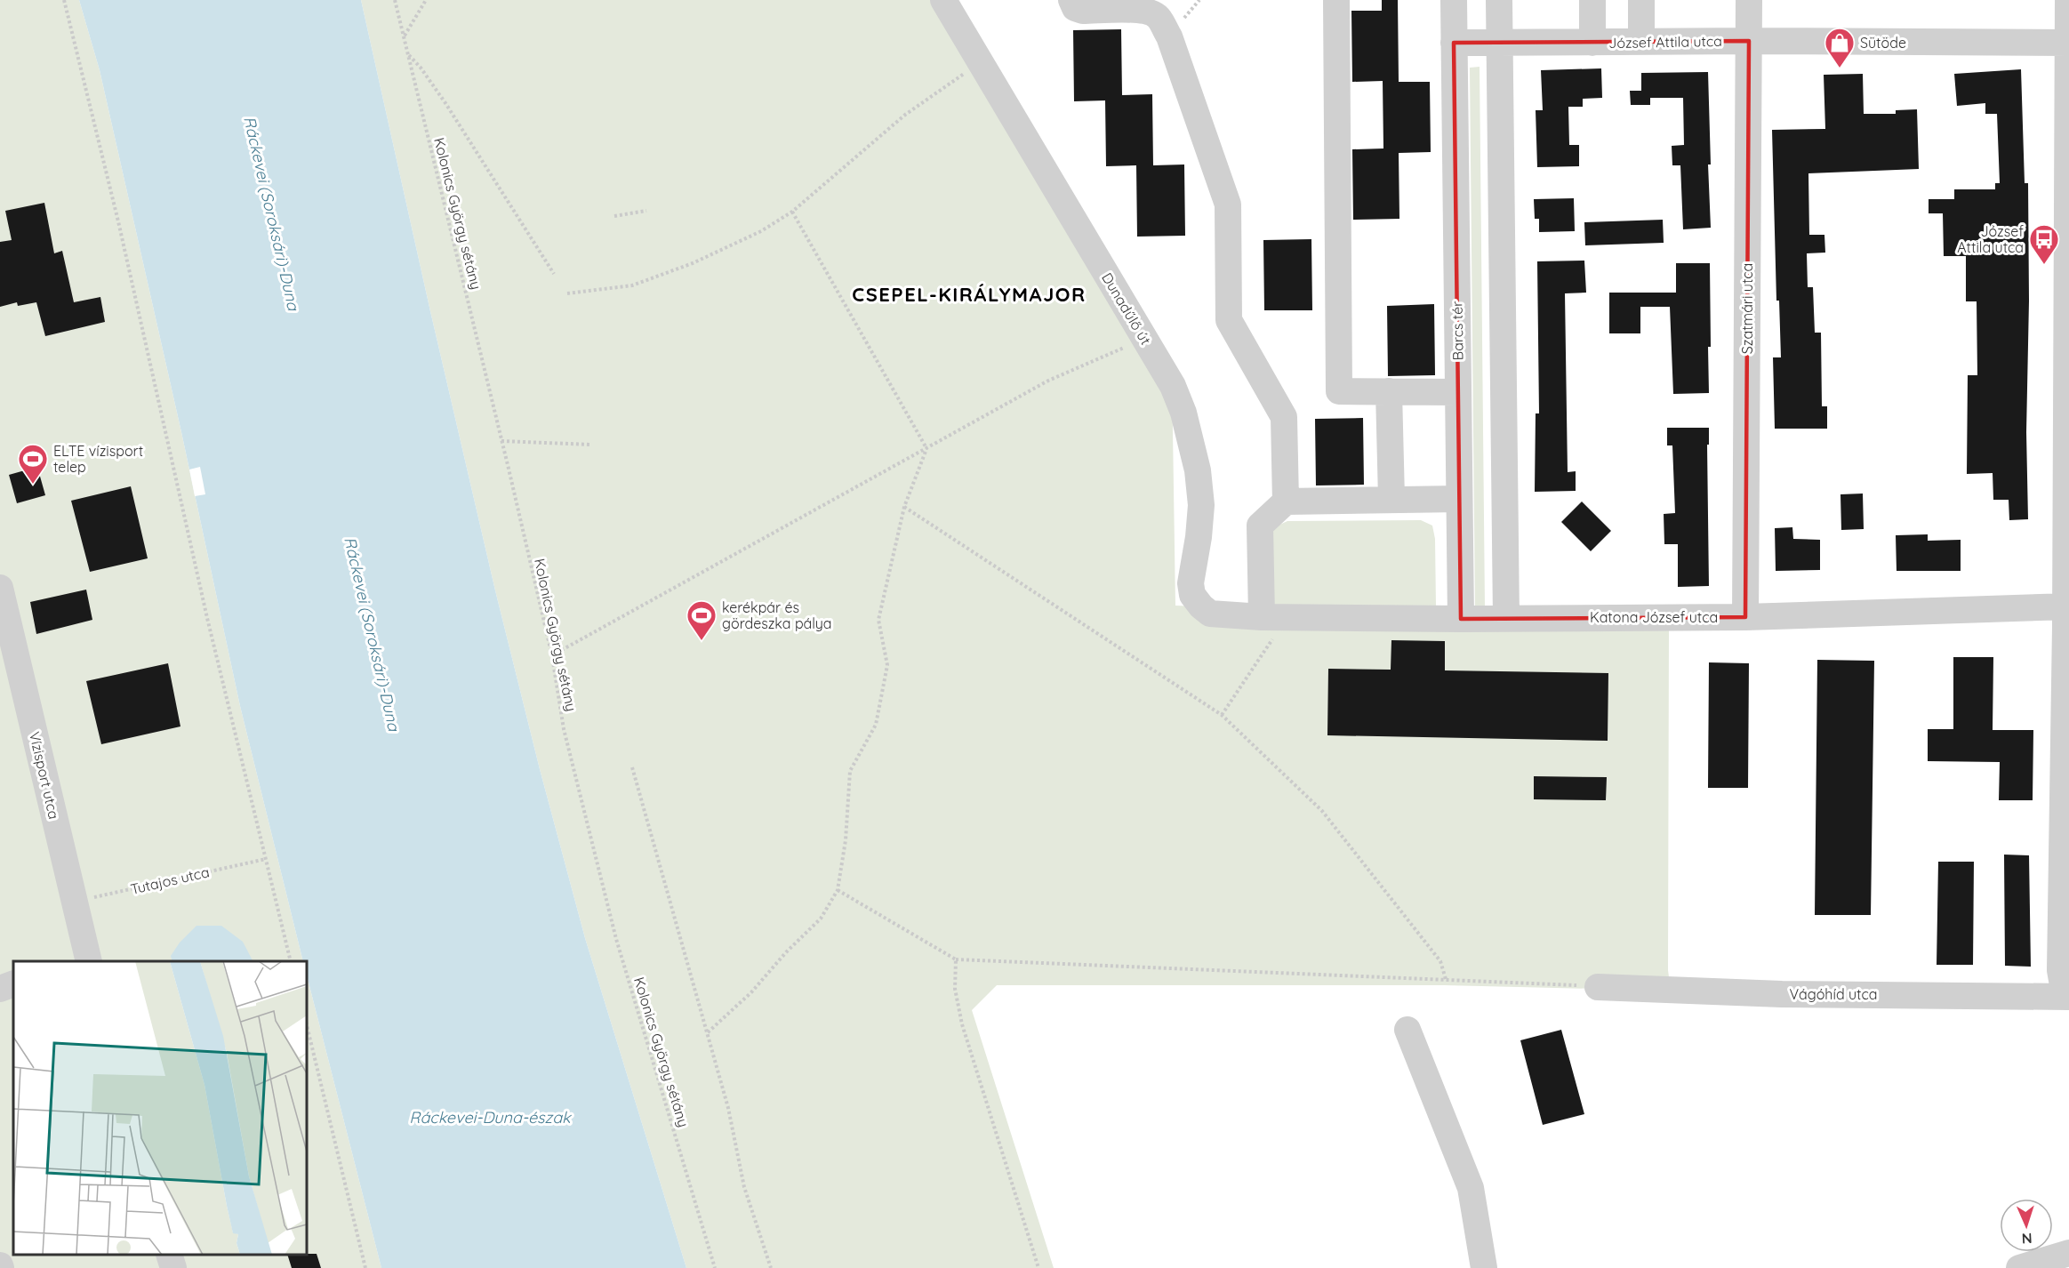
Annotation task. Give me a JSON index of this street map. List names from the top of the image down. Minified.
{"streets":{"street":["József Attila utca","Dunadűlő út","Szatmári utca","Barcs tér","Katona József utca","Vízisport utca","Vágóhíd utca"],"path":["Kolonics György sétány","Tutajos utca"]},"crossings":[["József Attila utca","Szatmári utca"],["József Attila utca","Barcs tér"],["Dunadűlő út","Katona József utca"],["Szatmári utca","Katona József utca"],["Barcs tér","Katona József utca"],["Vízisport utca","Tutajos utca"]],"districts":["CSEPEL-KIRÁLYMAJOR"],"water":["Ráckevei (Soroksári)-Duna","Ráckevei-Duna-észak"],"places":{"shop":["Sütöde"],"bus stop":["József Attila utca"],"sports":["ELTE vízisport telep","kerékpár és gördeszka pálya"]},"north":"bottom"}
